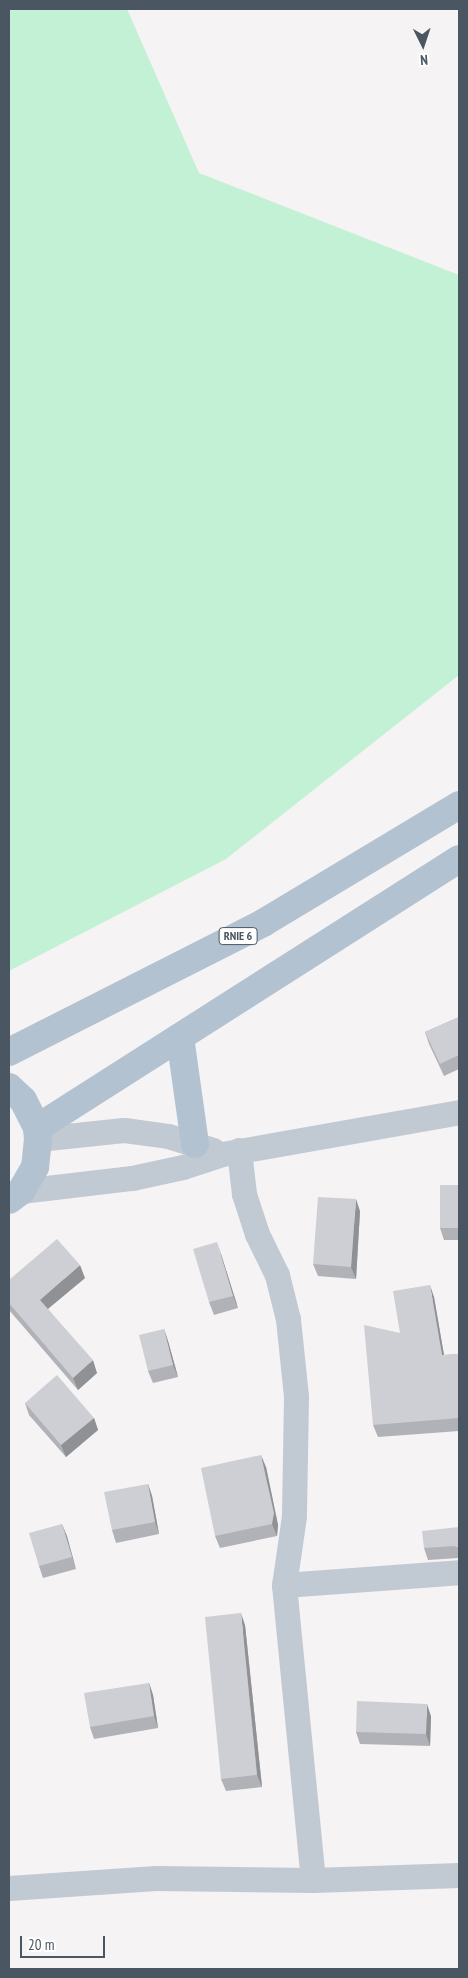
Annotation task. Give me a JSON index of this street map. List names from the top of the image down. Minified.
{"streets":{"main road":["RNIE 6"]},"scale_bar":"20 m","north":"bottom"}
